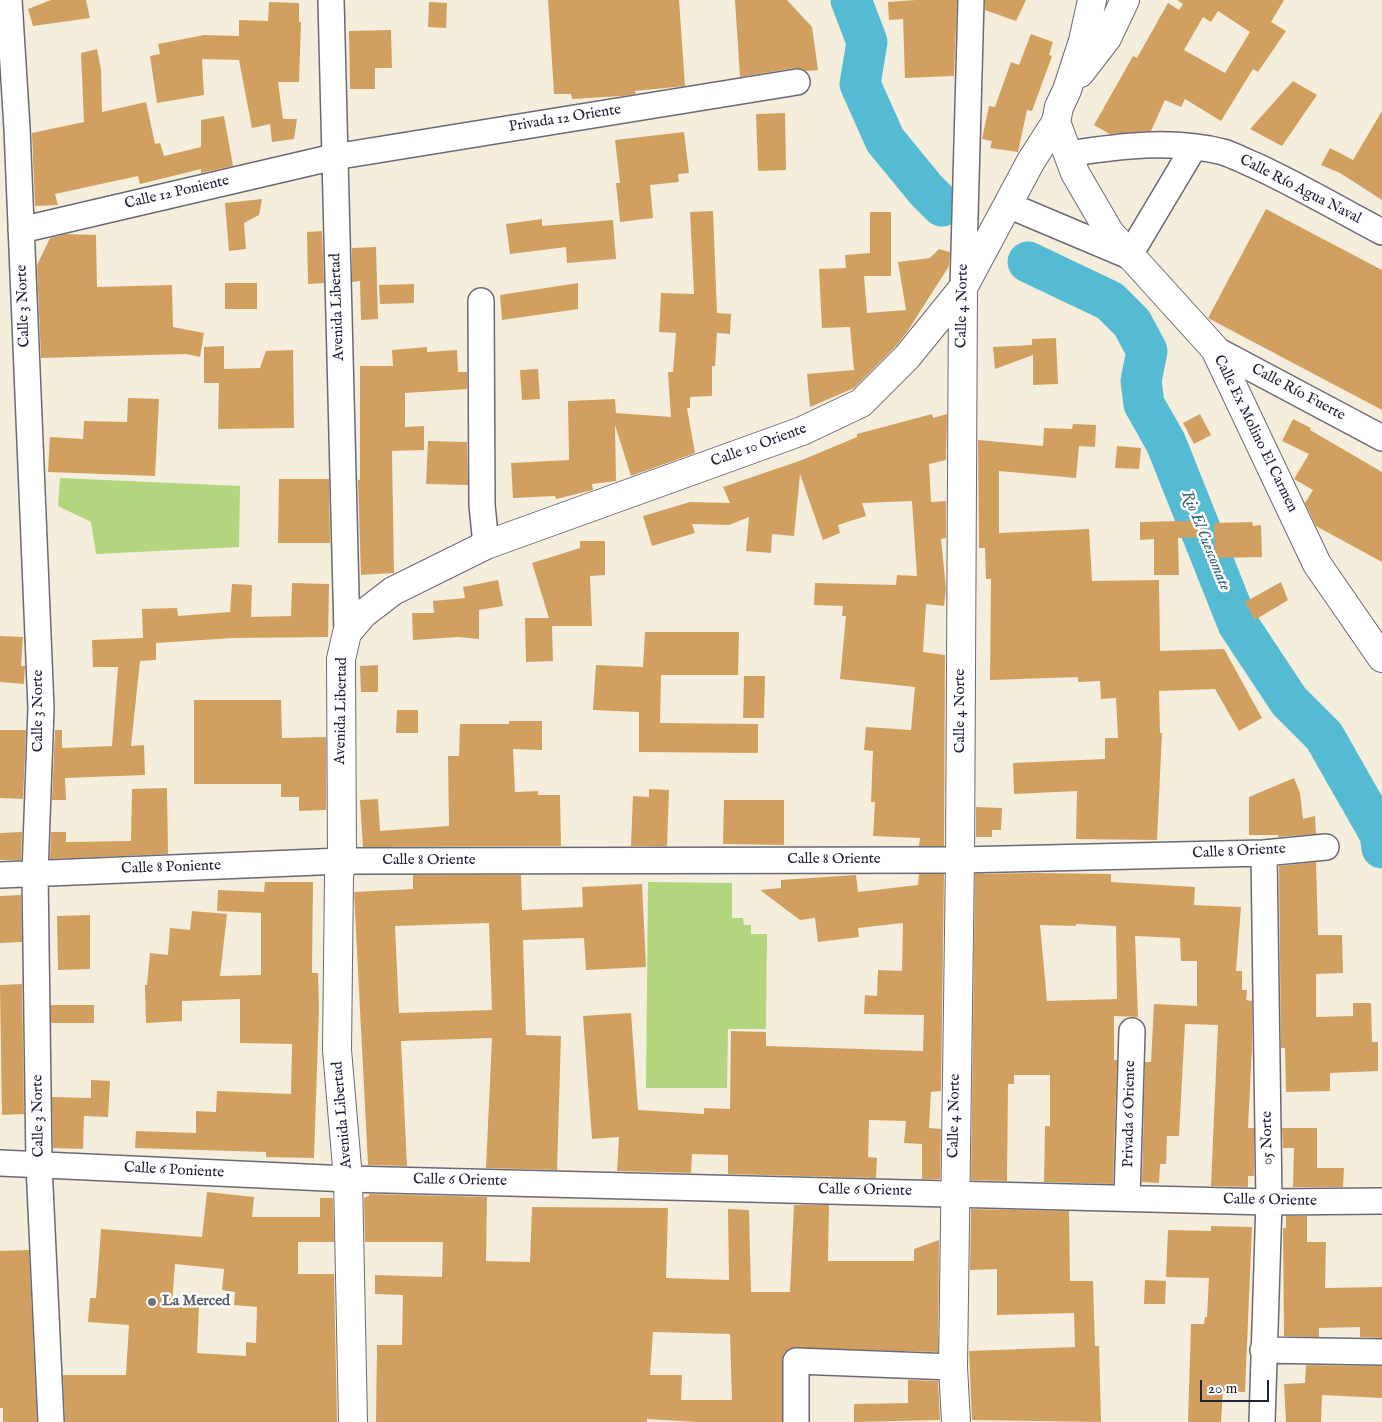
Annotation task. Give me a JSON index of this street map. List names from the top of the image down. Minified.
{"streets":{"main road":["Calle 4 Norte","Avenida Libertad","Calle Ex Molino El Carmen","Calle 10 Oriente"],"street":["Privada 12 Oriente","Calle Río Agua Naval","Calle 12 Poniente","Calle 3 Norte","Calle Río Fuerte","Calle 8 Oriente","Calle 8 Poniente","Privada 6 Oriente","05 Norte","Calle 6 Poniente","Calle 6 Oriente"]},"crossings":[["Privada 12 Oriente","Calle 12 Poniente"],["Privada 12 Oriente","Avenida Libertad"],["Calle Río Agua Naval","Calle Ex Molino El Carmen"],["Calle 12 Poniente","Calle 3 Norte"],["Calle 12 Poniente","Avenida Libertad"],["Calle 3 Norte","Calle 8 Poniente"],["Calle 3 Norte","Calle 6 Poniente"],["Calle 4 Norte","Calle 10 Oriente"],["Calle 4 Norte","Calle 8 Oriente"],["Calle 4 Norte","Calle 6 Oriente"],["Avenida Libertad","Calle 10 Oriente"],["Avenida Libertad","Calle 8 Oriente"],["Avenida Libertad","Calle 8 Poniente"],["Avenida Libertad","Calle 6 Poniente"],["Avenida Libertad","Calle 6 Oriente"],["Calle Río Fuerte","Calle Ex Molino El Carmen"],["Calle Ex Molino El Carmen","Calle 10 Oriente"],["Calle 8 Oriente","Calle 8 Poniente"],["Calle 8 Oriente","05 Norte"],["Privada 6 Oriente","Calle 6 Oriente"],["05 Norte","Calle 6 Oriente"],["Calle 6 Poniente","Calle 6 Oriente"]],"water":["Rio El Cuescomate"],"places":["La Merced"],"scale_bar":"20 m"}
